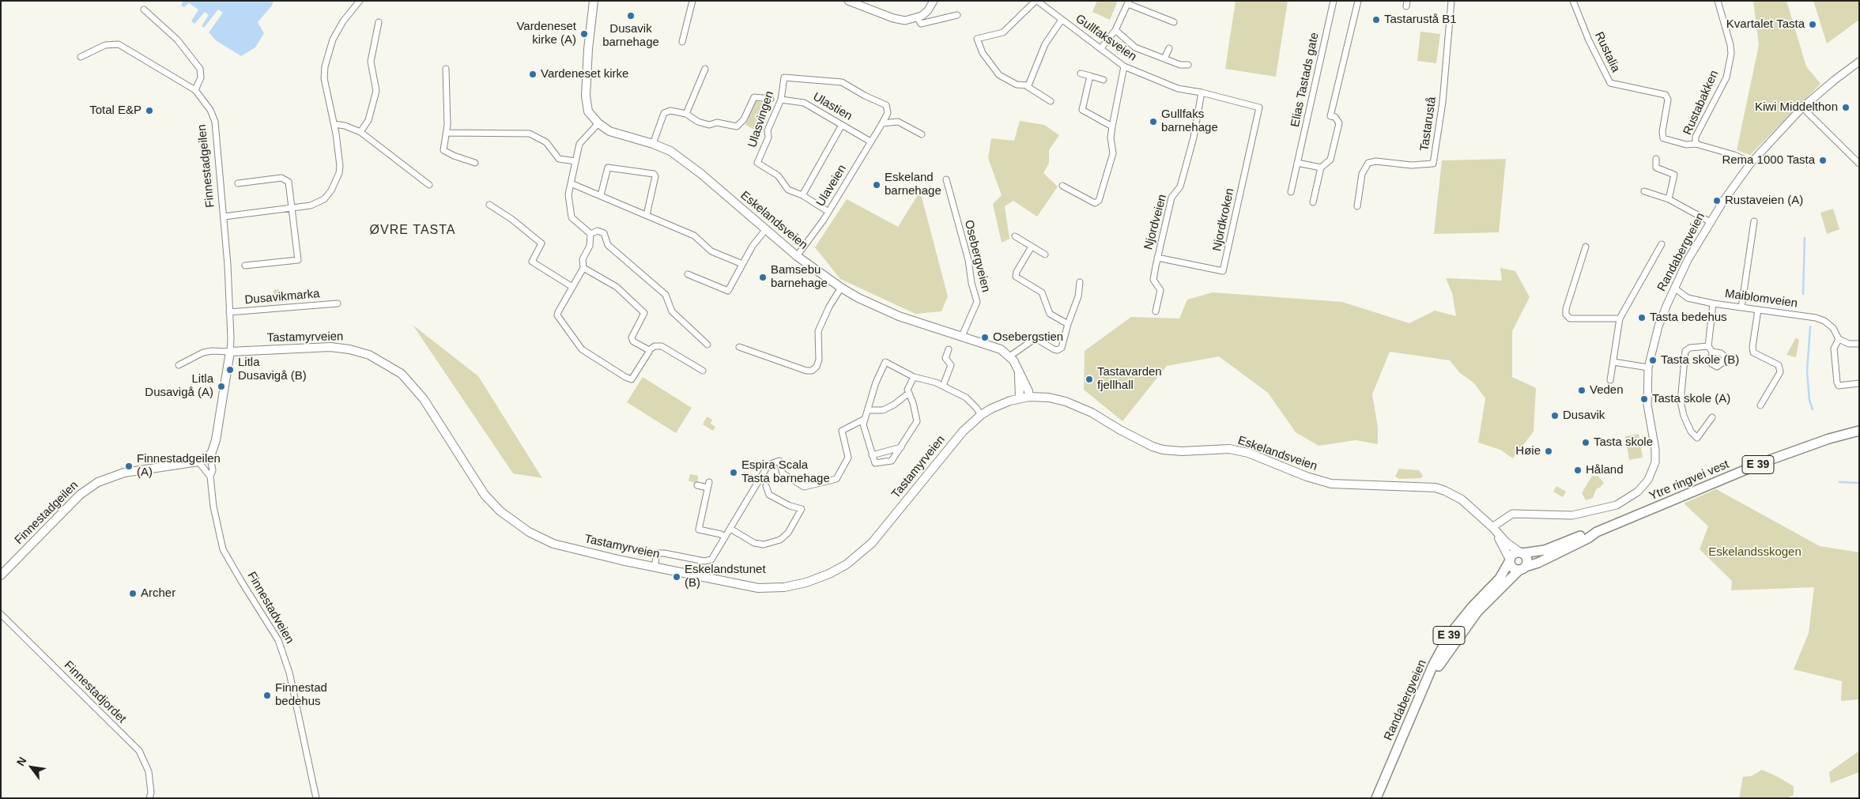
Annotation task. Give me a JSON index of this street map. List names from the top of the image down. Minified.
{"streets":{"highway":["Randabergveien","E 39","Ytre ringvei vest"],"main road":["Finnestadgeilen","Eskelandsveien","Tastamyrveien"],"street":["Gullfaksveien","Rustalia","Elias Tastads gate","Rustabakken","Ulastien","Ulasvingen","Tastarustå","Ulaveien","Njordkroken","Njordveien","Osebergveien","Dusavikmarka","Maiblomveien","Finnestadveien","Finnestadjordet"]},"crossings":[["Gullfaksveien","Njordkroken"],["Gullfaksveien","Njordveien"],["Rustalia","Rustabakken"],["Rustabakken","Randabergveien"],["Ulastien","Ulasvingen"],["Ulastien","Ulaveien"],["Ulasvingen","Ulaveien"],["Finnestadgeilen","Dusavikmarka"],["Finnestadgeilen","Tastamyrveien"],["Finnestadgeilen","Finnestadveien"],["Ulaveien","Eskelandsveien"],["Njordkroken","Njordveien"],["Eskelandsveien","Randabergveien"],["Eskelandsveien","Osebergveien"],["Eskelandsveien","Tastamyrveien"],["Randabergveien","Maiblomveien"],["Randabergveien","E 39"],["Randabergveien","Ytre ringvei vest"],["E 39","Ytre ringvei vest"]],"districts":["ØVRE TASTA"],"parks":["Eskelandsskogen"],"places":["Dusavik barnehage","Tastarustå B1","Kvartalet Tasta","Vardeneset kirke (A)","Vardeneset kirke","Kiwi Middelthon","Total E&P","Gullfaks barnehage","Rema 1000 Tasta","Eskeland barnehage","Rustaveien (A)","Bamsebu barnehage","Tasta bedehus","Osebergstien","Tasta skole (B)","Litla Dusavigå (B)","Tastavarden fjellhall","Litla Dusavigå (A)","Veden","Tasta skole (A)","Dusavik","Tasta skole","Høie","Finnestadgeilen (A)","Håland","Espira Scala Tasta barnehage","Eskelandstunet (B)","Archer","Finnestad bedehus"],"north":"top left"}
